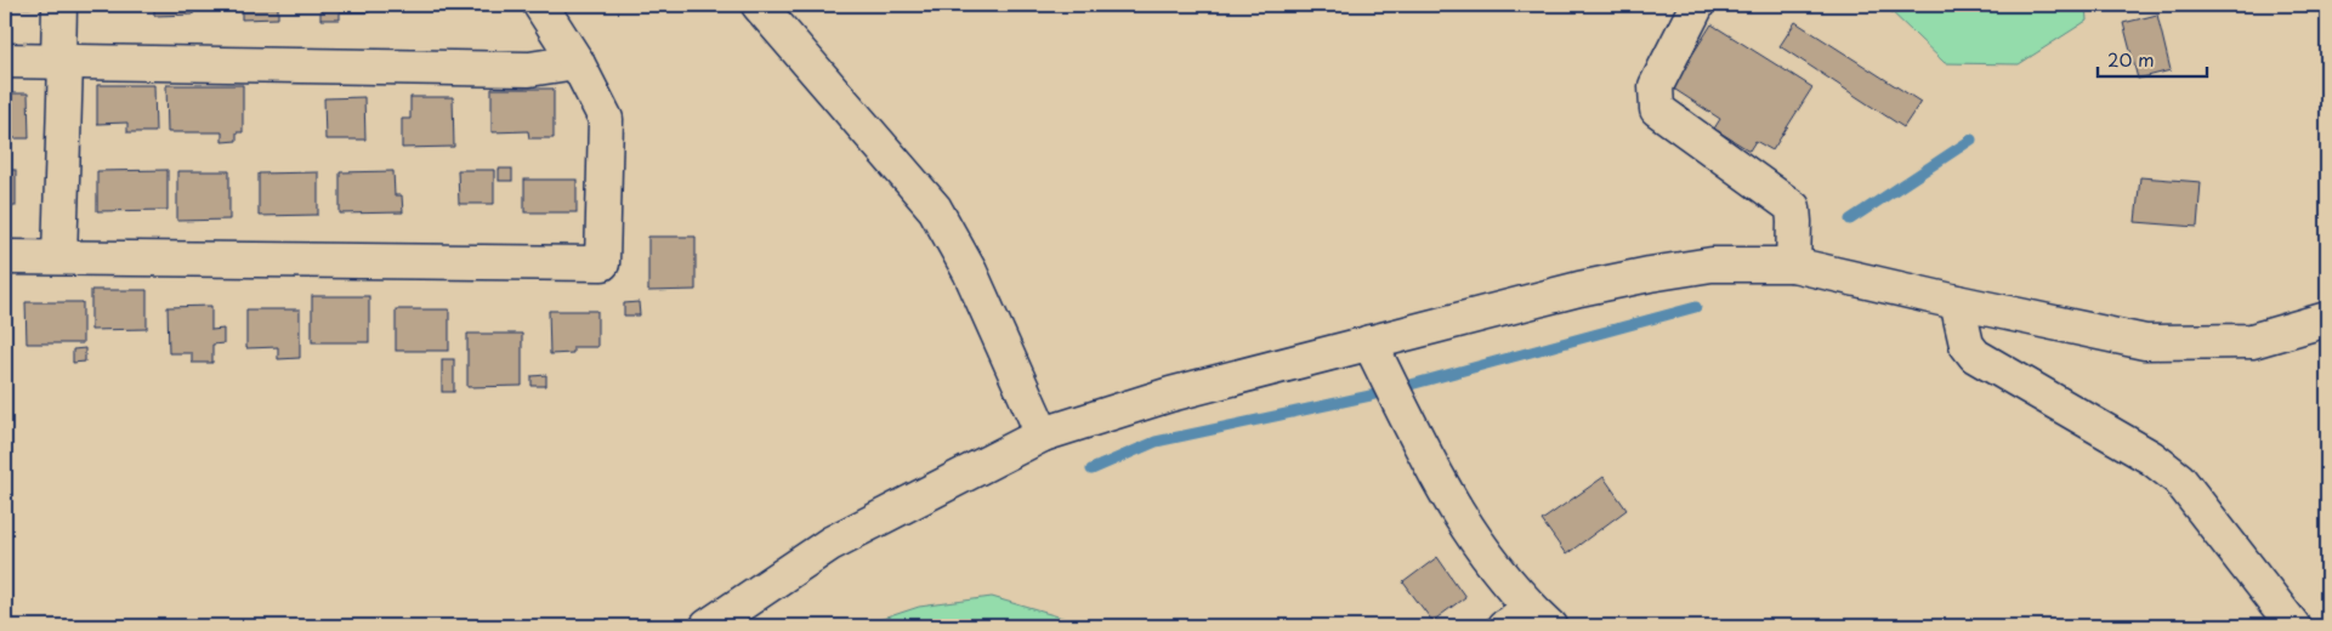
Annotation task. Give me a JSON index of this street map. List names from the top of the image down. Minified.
{"scale_bar":"20 m"}
